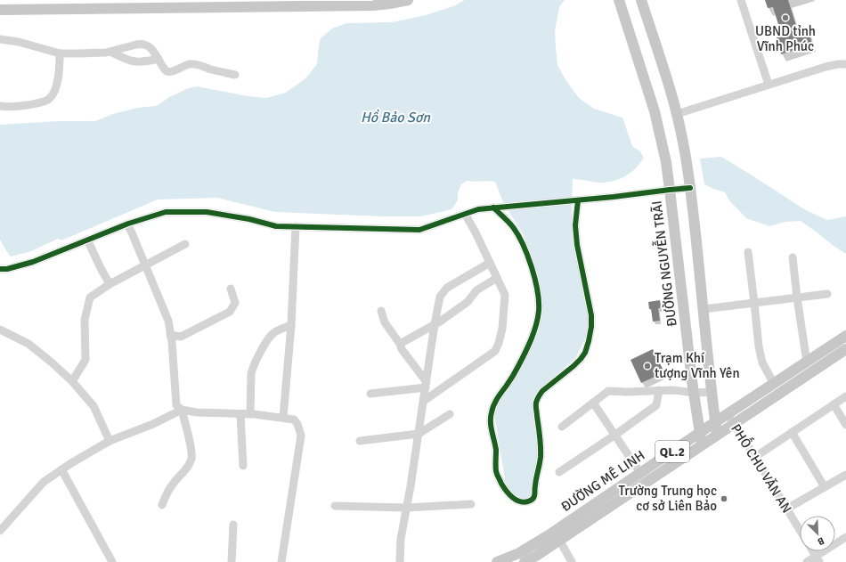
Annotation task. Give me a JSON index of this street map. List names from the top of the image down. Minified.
{"streets":{"main road":["ĐƯỜNG NGUYỄN TRÃI","QL.2","ĐƯỜNG MÊ LINH"],"street":["PHỐ CHU VĂN AN"]},"crossings":[["ĐƯỜNG NGUYỄN TRÃI","ĐƯỜNG MÊ LINH"],["PHỐ CHU VĂN AN","ĐƯỜNG MÊ LINH"]],"water":["Hồ Bảo Sơn"],"places":["UBND tỉnh Vĩnh Phúc","Trạm Khí tượng Vĩnh Yên","Trường Trung học cơ sở Liên Bảo"],"north":"bottom right"}
